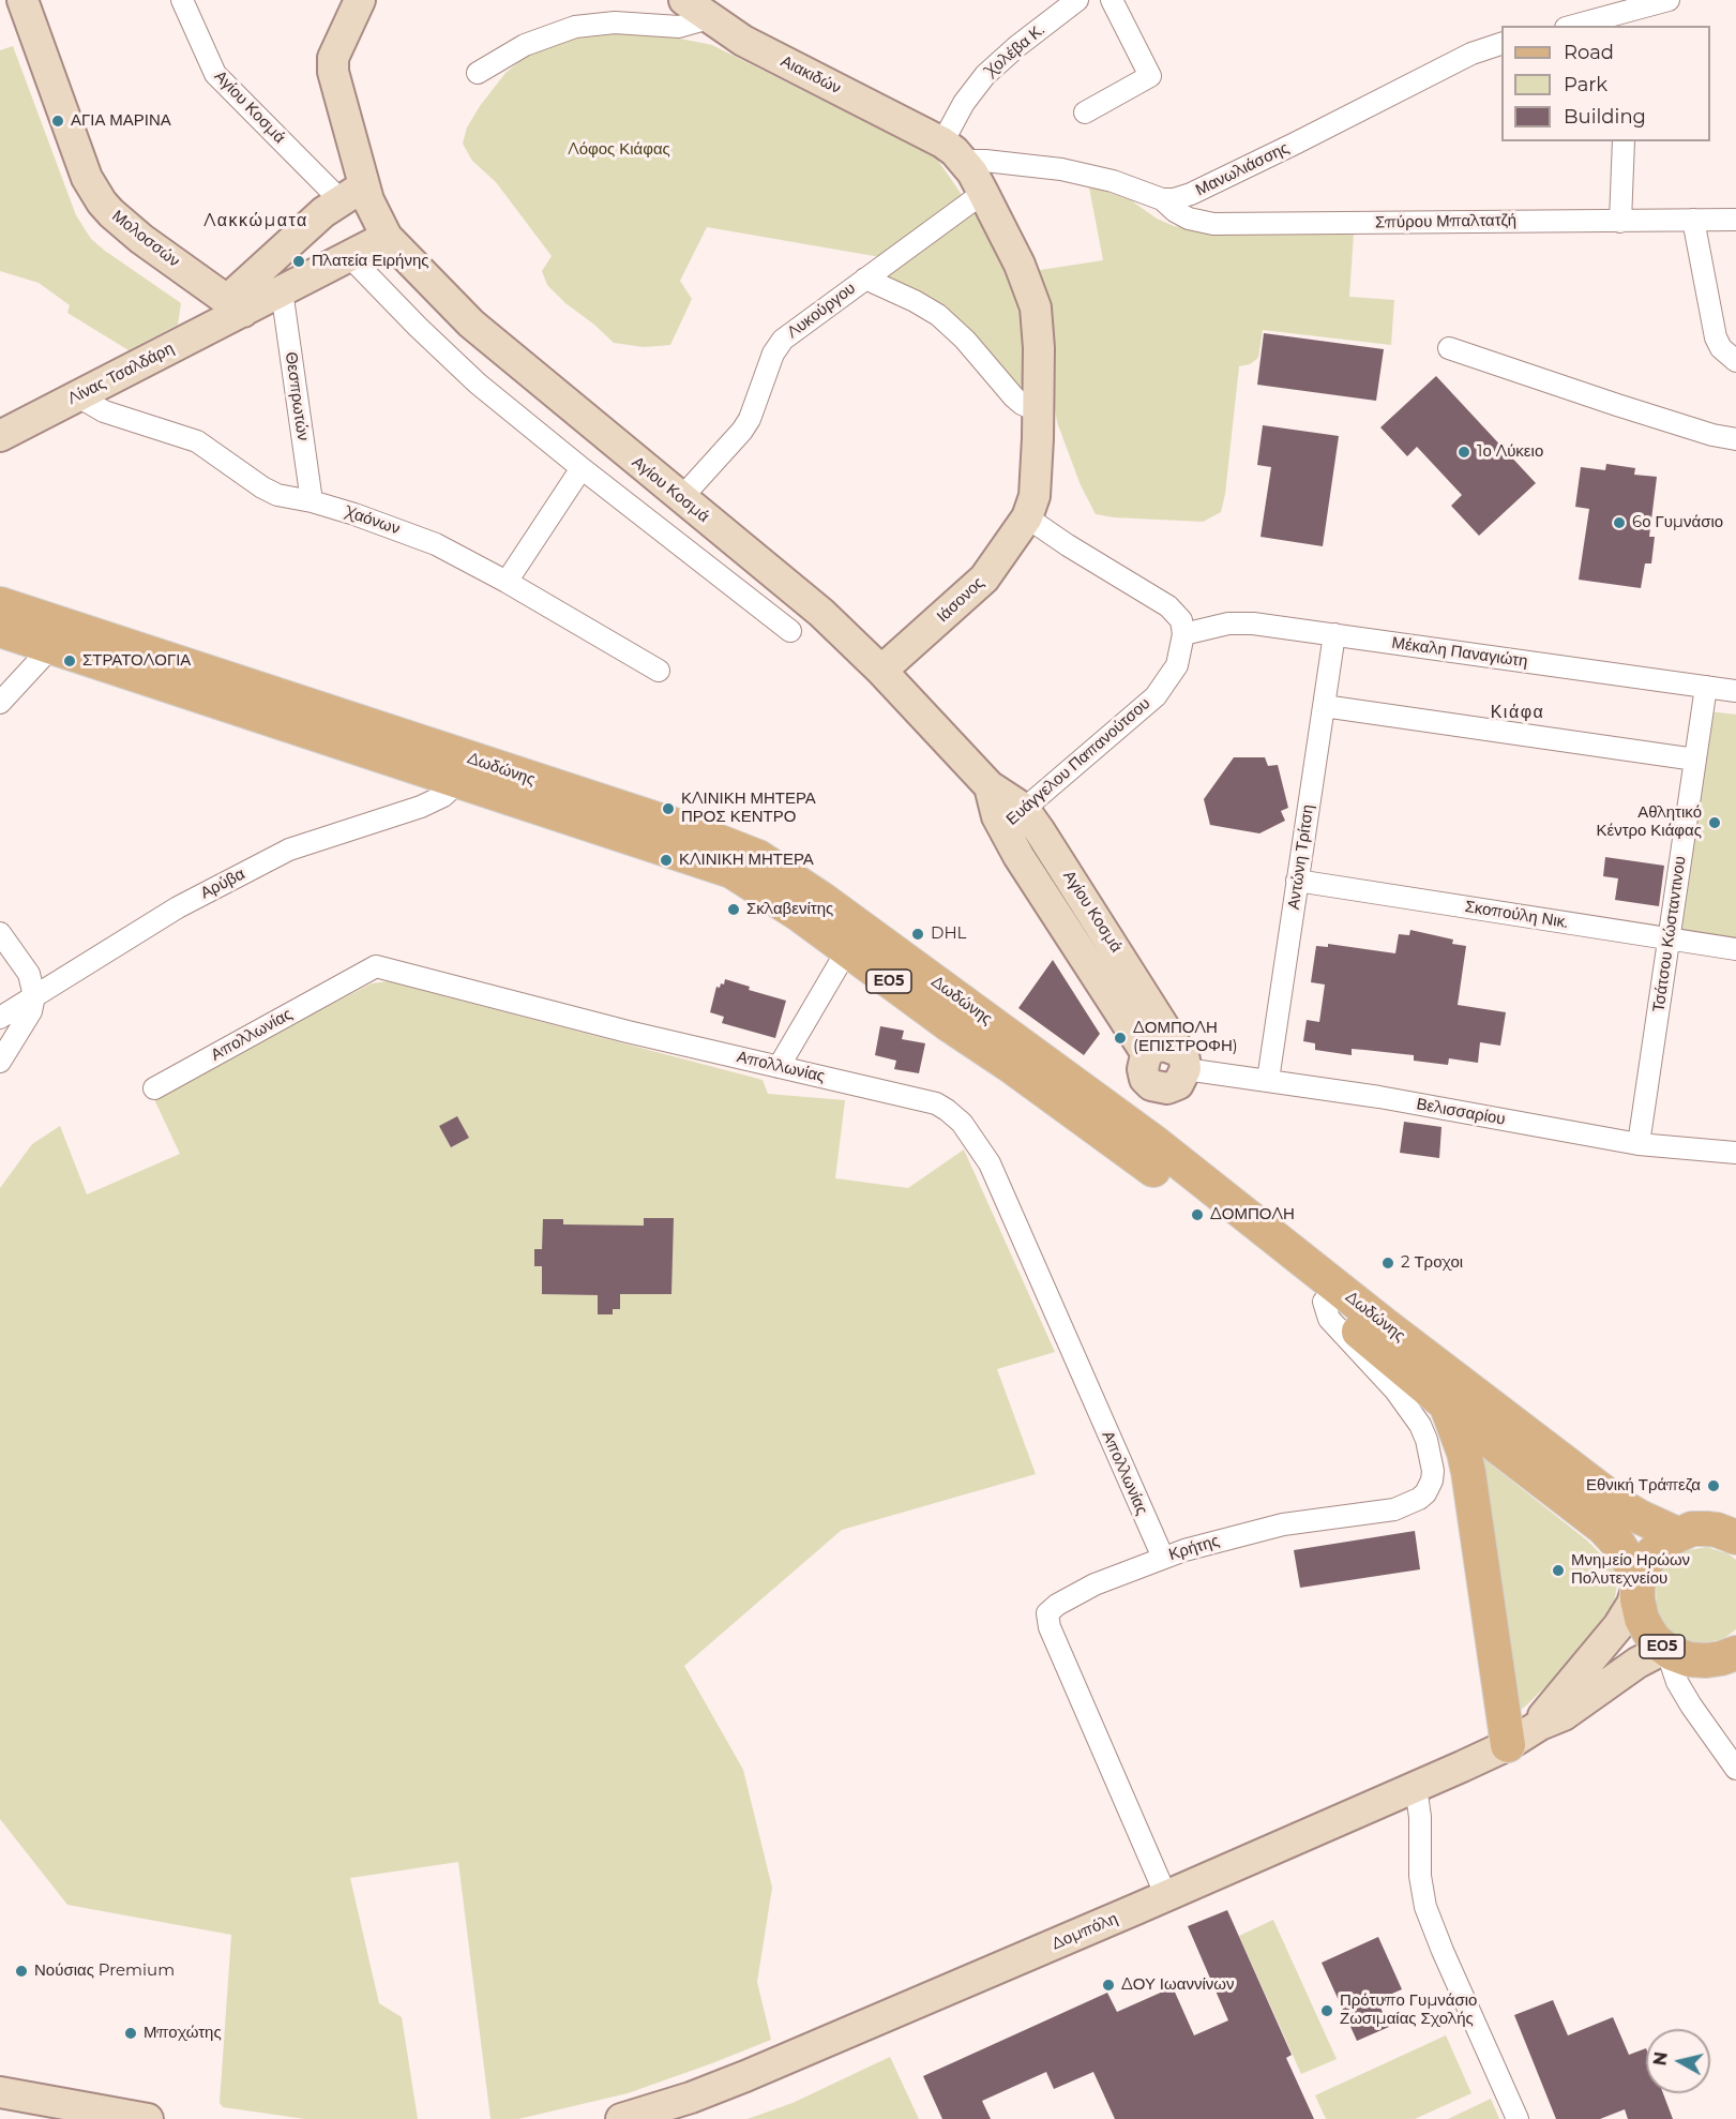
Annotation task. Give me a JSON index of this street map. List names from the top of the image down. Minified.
{"streets":{"main road":["Δωδώνης","ΕΟ5"],"street":["Χολέβα Κ.","Αιακιδών","Αγίου Κοσμά","Μανωλιάσσης","Σπύρου Μπαλτατζή","Μολοσσών","Λυκούργου","Λίνας Τσαλδάρη","Θεσπρωτών","Χαόνων","Ιάσονος","Μέκαλη Παναγιώτη","Ευάγγελου Παπανούτσου","Αντώνη Τρίτση","Αρύβα","Σκοπούλη Νικ.","Τσάτσου Κώσταντινου","Απολλωνίας","Βελισσαρίου","Κρήτης","Δομπόλη"]},"crossings":[["Χολέβα Κ.","Αιακιδών"],["Χολέβα Κ.","Ιάσονος"],["Αιακιδών","Ιάσονος"],["Αγίου Κοσμά","Λυκούργου"],["Αγίου Κοσμά","Ιάσονος"],["Αγίου Κοσμά","Ευάγγελου Παπανούτσου"],["Αγίου Κοσμά","Βελισσαρίου"],["Μανωλιάσσης","Σπύρου Μπαλτατζή"],["Μολοσσών","Λίνας Τσαλδάρη"],["Λυκούργου","Ιάσονος"],["Λίνας Τσαλδάρη","Χαόνων"],["Θεσπρωτών","Χαόνων"],["Μέκαλη Παναγιώτη","Ευάγγελου Παπανούτσου"],["Μέκαλη Παναγιώτη","Αντώνη Τρίτση"],["Μέκαλη Παναγιώτη","Τσάτσου Κώσταντινου"],["Δωδώνης","Αρύβα"],["Δωδώνης","ΕΟ5"],["Δωδώνης","Κρήτης"],["Δωδώνης","Δομπόλη"],["Αντώνη Τρίτση","Σκοπούλη Νικ."],["Αντώνη Τρίτση","Βελισσαρίου"],["Σκοπούλη Νικ.","Τσάτσου Κώσταντινου"],["Τσάτσου Κώσταντινου","Βελισσαρίου"],["ΕΟ5","Δομπόλη"],["Απολλωνίας","Κρήτης"],["Κρήτης","Δομπόλη"]],"districts":["Λακκώματα","Κιάφα"],"parks":["Λόφος Κιάφας"],"places":["ΑΓΙΑ ΜΑΡΙΝΑ","Πλατεία Ειρήνης","1ο Λύκειο","6ο Γυμνάσιο","ΣΤΡΑΤΟΛΟΓΙΑ","ΚΛΙΝΙΚΗ ΜΗΤΕΡΑ ΠΡΟΣ ΚΕΝΤΡΟ","Αθλητικό Κέντρο Κιάφας","ΚΛΙΝΙΚΗ ΜΗΤΕΡΑ","Σκλαβενίτης","DHL","ΔΟΜΠΟΛΗ (ΕΠΙΣΤΡΟΦΗ)","ΔΟΜΠΟΛΗ","2 Τροχοι","Εθνική Τράπεζα","Μνημείο Ηρώων Πολυτεχνείου","Νούσιας Premium","ΔΟΥ Ιωαννίνων","Πρότυπο Γυμνάσιο Ζωσιμαίας Σχολής","Μποχώτης"],"legend":["Road","Park","Building"],"north":"left"}
